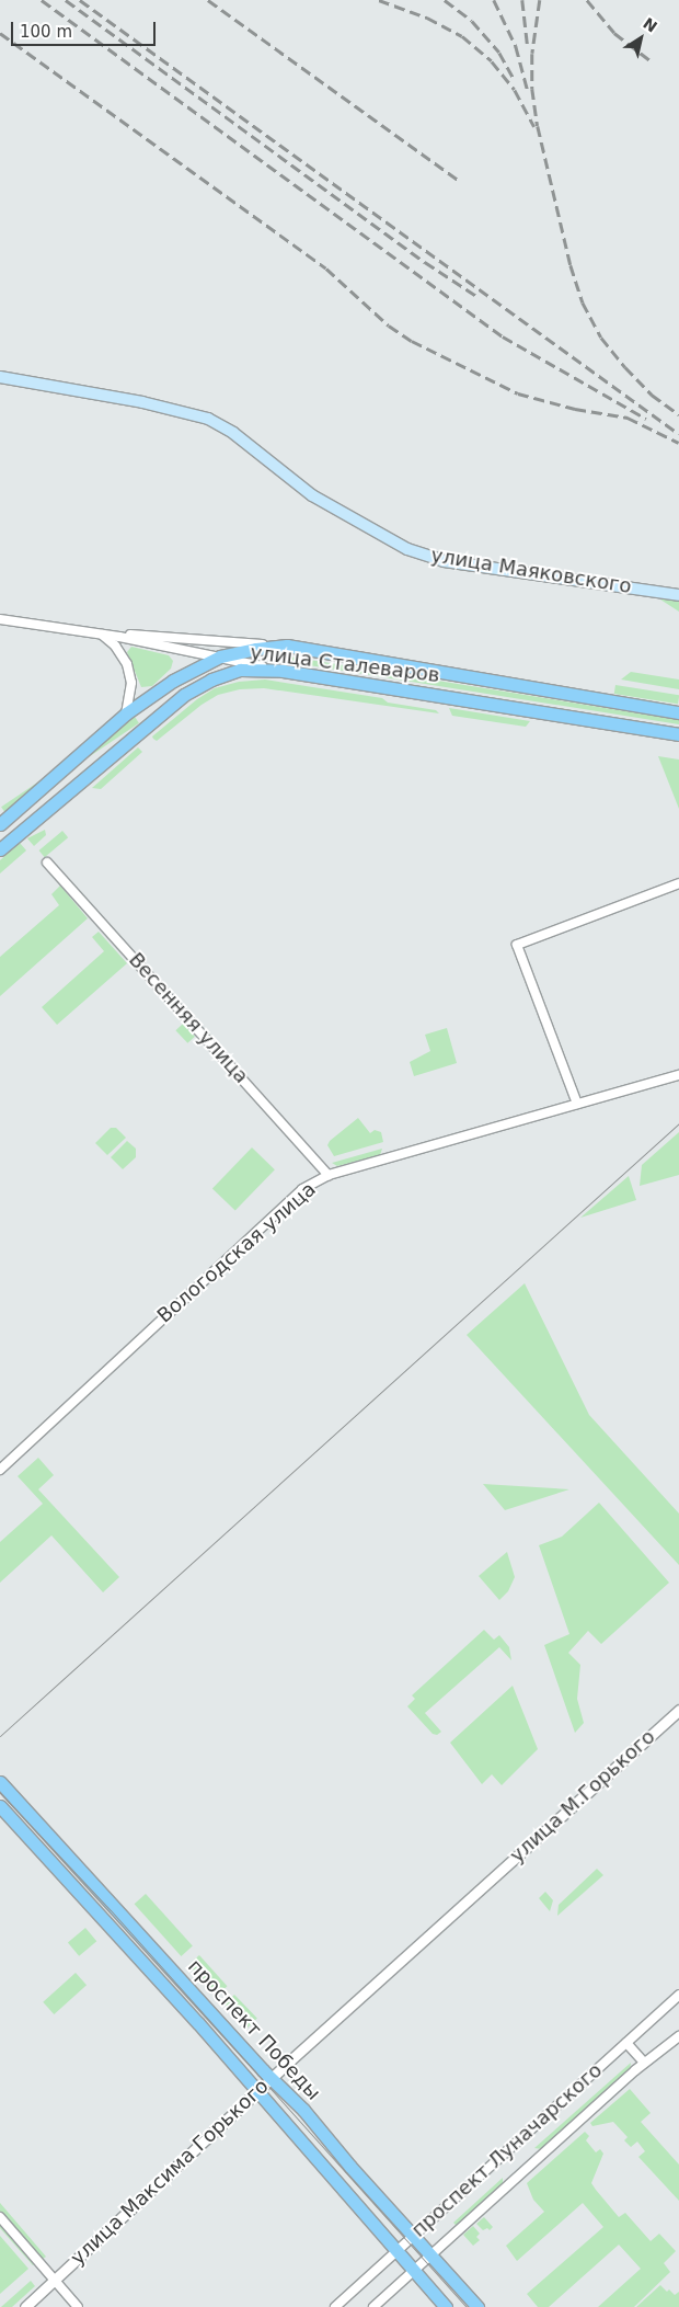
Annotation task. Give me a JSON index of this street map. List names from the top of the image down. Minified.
{"streets":{"main road":["улица Маяковского","улица Сталеваров","проспект Победы"],"street":["Весенняя улица","Вологодская улица","улица М.Горького","проспект Луначарского","улица Максима Горького"]},"crossings":[["Весенняя улица","Вологодская улица"],["улица М.Горького","улица Максима Горького"],["проспект Победы","проспект Луначарского"],["проспект Победы","улица Максима Горького"]],"scale_bar":"100 m","north":"top right"}
